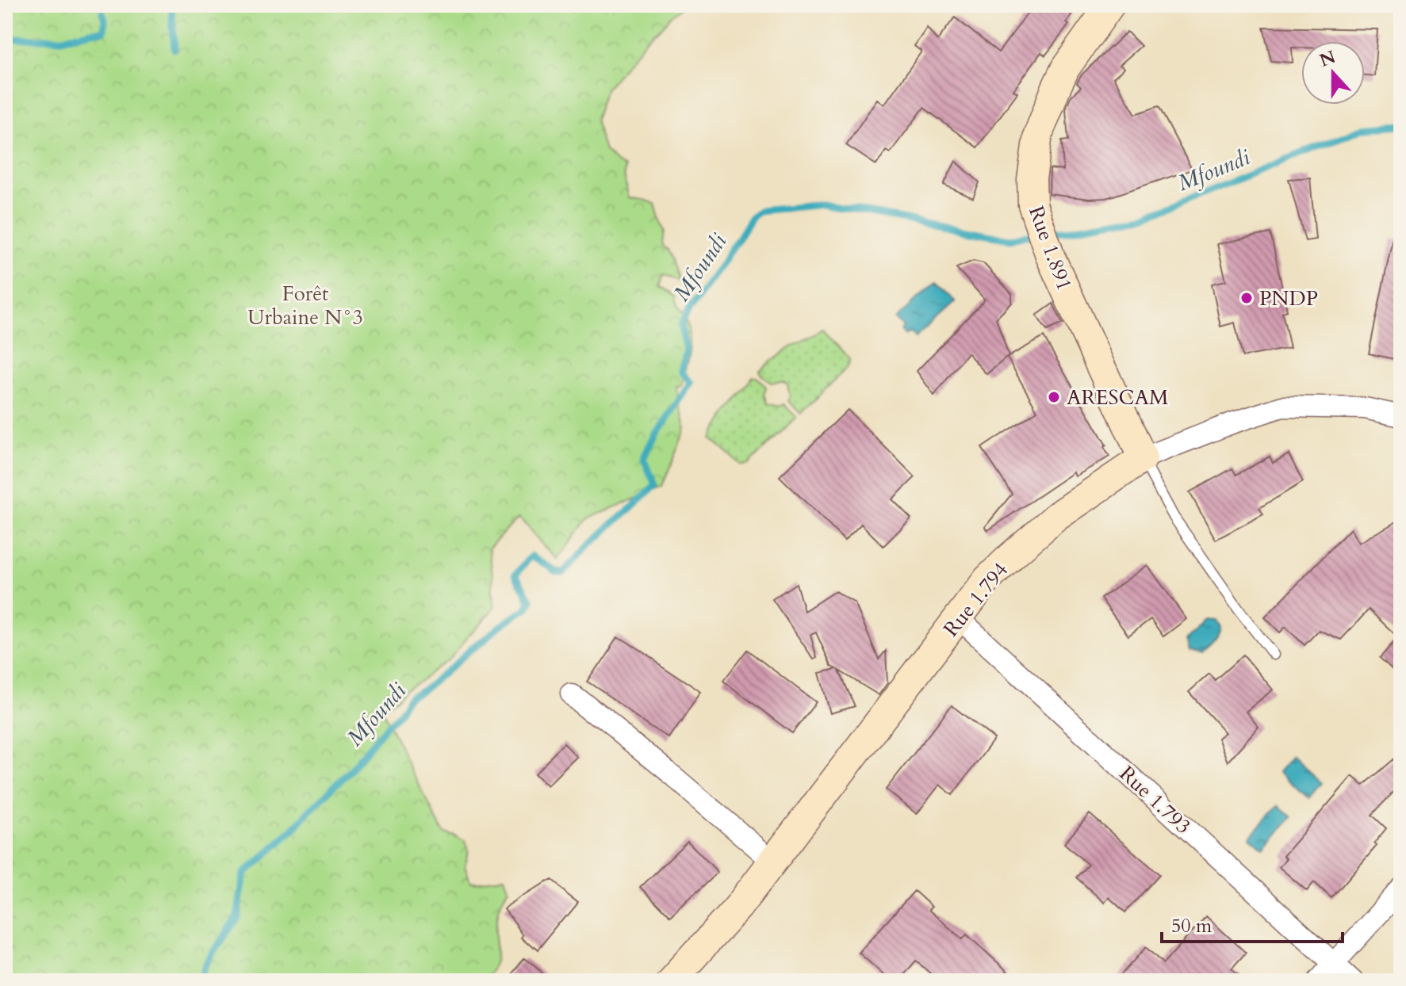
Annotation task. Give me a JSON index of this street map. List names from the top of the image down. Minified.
{"streets":{"street":["Rue 1.891","Rue 1.794","Rue 1.793"]},"crossings":[["Rue 1.891","Rue 1.794"],["Rue 1.794","Rue 1.793"]],"water":["Mfoundi"],"parks":["Forêt Urbaine N°3"],"places":["PNDP","ARESCAM"],"scale_bar":"50 m","north":"top"}
